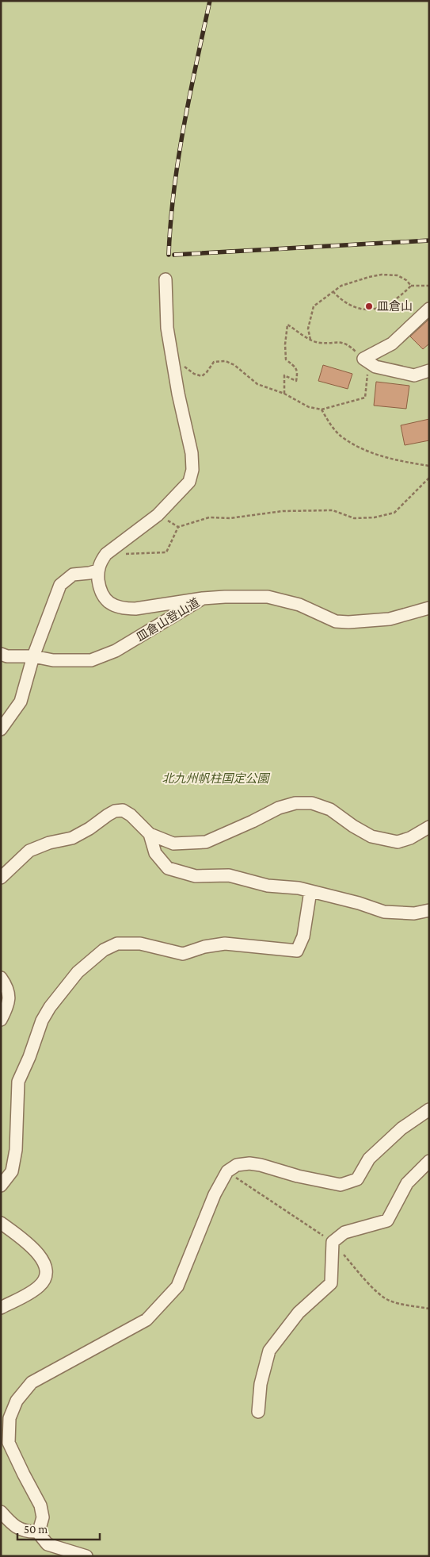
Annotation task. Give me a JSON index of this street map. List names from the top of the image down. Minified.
{"streets":{"street":["皿倉山登山道"]},"parks":["北九州帆柱国定公園"],"places":["皿倉山"],"scale_bar":"50 m"}
